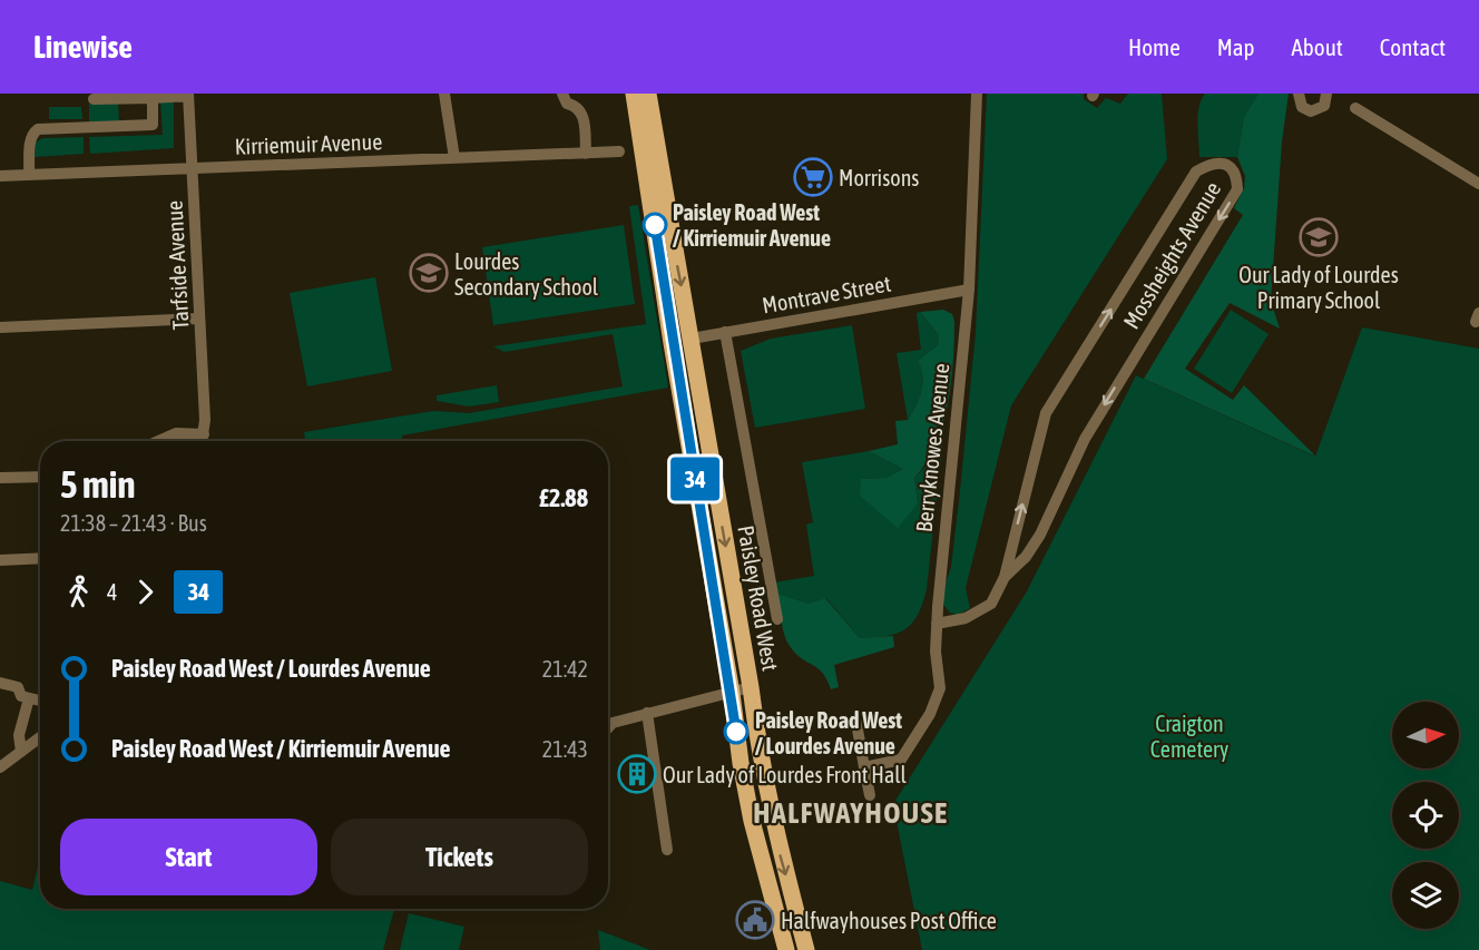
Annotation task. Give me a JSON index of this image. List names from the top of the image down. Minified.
{"streets":{"main road":["Paisley Road West"],"street":["Kirriemuir Avenue","Mossheights Avenue","Tarfside Avenue","Montrave Street","Berryknowes Avenue"]},"crossings":[["Kirriemuir Avenue","Tarfside Avenue"],["Mossheights Avenue","Berryknowes Avenue"],["Montrave Street","Berryknowes Avenue"],["Montrave Street","Paisley Road West"]],"districts":["HALFWAYHOUSE"],"parks":["Craigton Cemetery"],"places":{"supermarket":["Morrisons"],"other":["Paisley Road West / Kirriemuir Avenue","Paisley Road West / Lourdes Avenue"],"school or university":["Our Lady of Lourdes Primary School","Lourdes Secondary School"],"building":["Our Lady of Lourdes Front Hall"],"public building":["Halfwayhouses Post Office"]},"lines":["bus line 34"],"north":"right","page":{"header":"Linewise","nav":["Home","Map","About","Contact"],"on_map":"34","heading":["5 min","21:38 – 21:43 · Bus","£2.88"],"legs":["4","34"],"list":[{"name":"Paisley Road West / Lourdes Avenue","value":"21:42"},{"name":"Paisley Road West / Kirriemuir Avenue","value":"21:43"}],"buttons":["Start","Tickets"]}}
